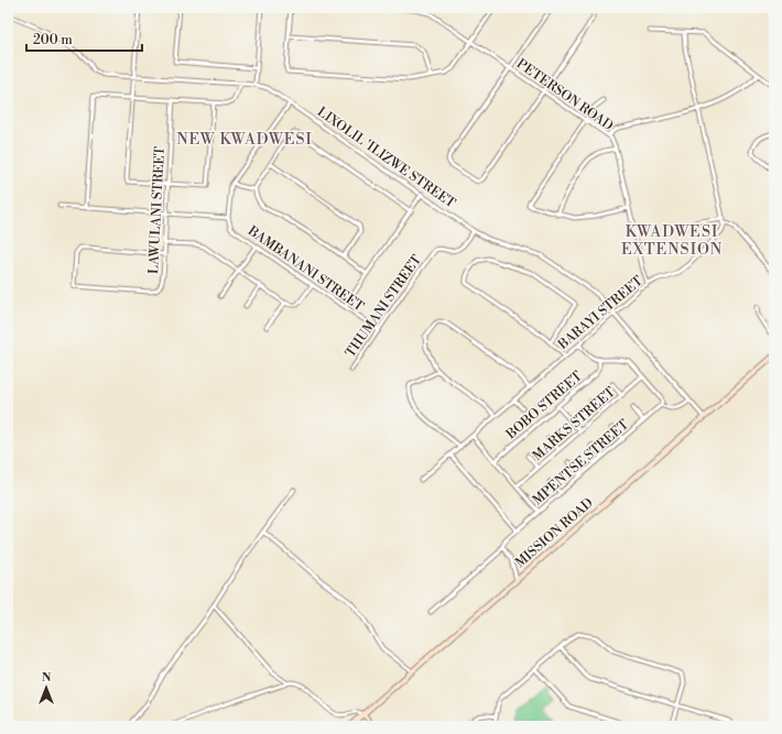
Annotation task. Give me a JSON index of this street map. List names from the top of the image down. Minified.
{"streets":{"street":["PETERSON ROAD","LIXOLIL 'ILIZWE STREET","LAWULANI STREET","BAMBANANI STREET","THUMANI STREET","BARAYI STREET","BOBO STREET","MARKS STREET","MPENTSE STREET","MISSION ROAD"]},"crossings":[["PETERSON ROAD","BARAYI STREET"],["LIXOLIL 'ILIZWE STREET","THUMANI STREET"],["LIXOLIL 'ILIZWE STREET","BARAYI STREET"],["LIXOLIL 'ILIZWE STREET","MISSION ROAD"],["BAMBANANI STREET","THUMANI STREET"]],"districts":["NEW KWADWESI","KWADWESI EXTENSION"],"scale_bar":"200 m","north":"top"}
